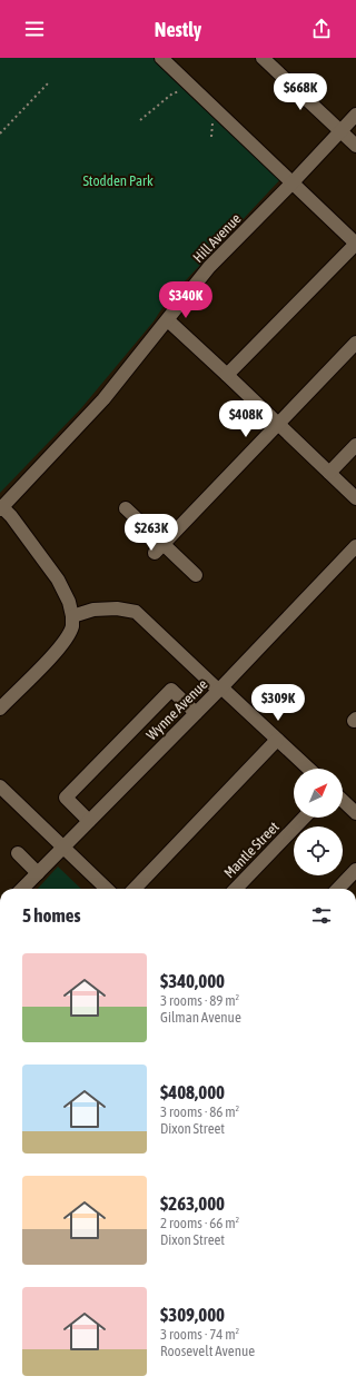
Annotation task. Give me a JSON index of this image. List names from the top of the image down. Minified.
{"streets":{"street":["Hill Avenue","Wynne Avenue","Mantle Street"]},"parks":["Stodden Park"],"north":"top right","page":{"header":"Nestly","price":["$668K","$340K","$408K","$263K","$309K"],"heading":"5 homes","list":[{"name":"$340,000","note":"3 rooms · 89 m² · Gilman Avenue"},{"name":"$408,000","note":"3 rooms · 86 m² · Dixon Street"},{"name":"$263,000","note":"2 rooms · 66 m² · Dixon Street"},{"name":"$309,000","note":"3 rooms · 74 m² · Roosevelt Avenue"}]}}
